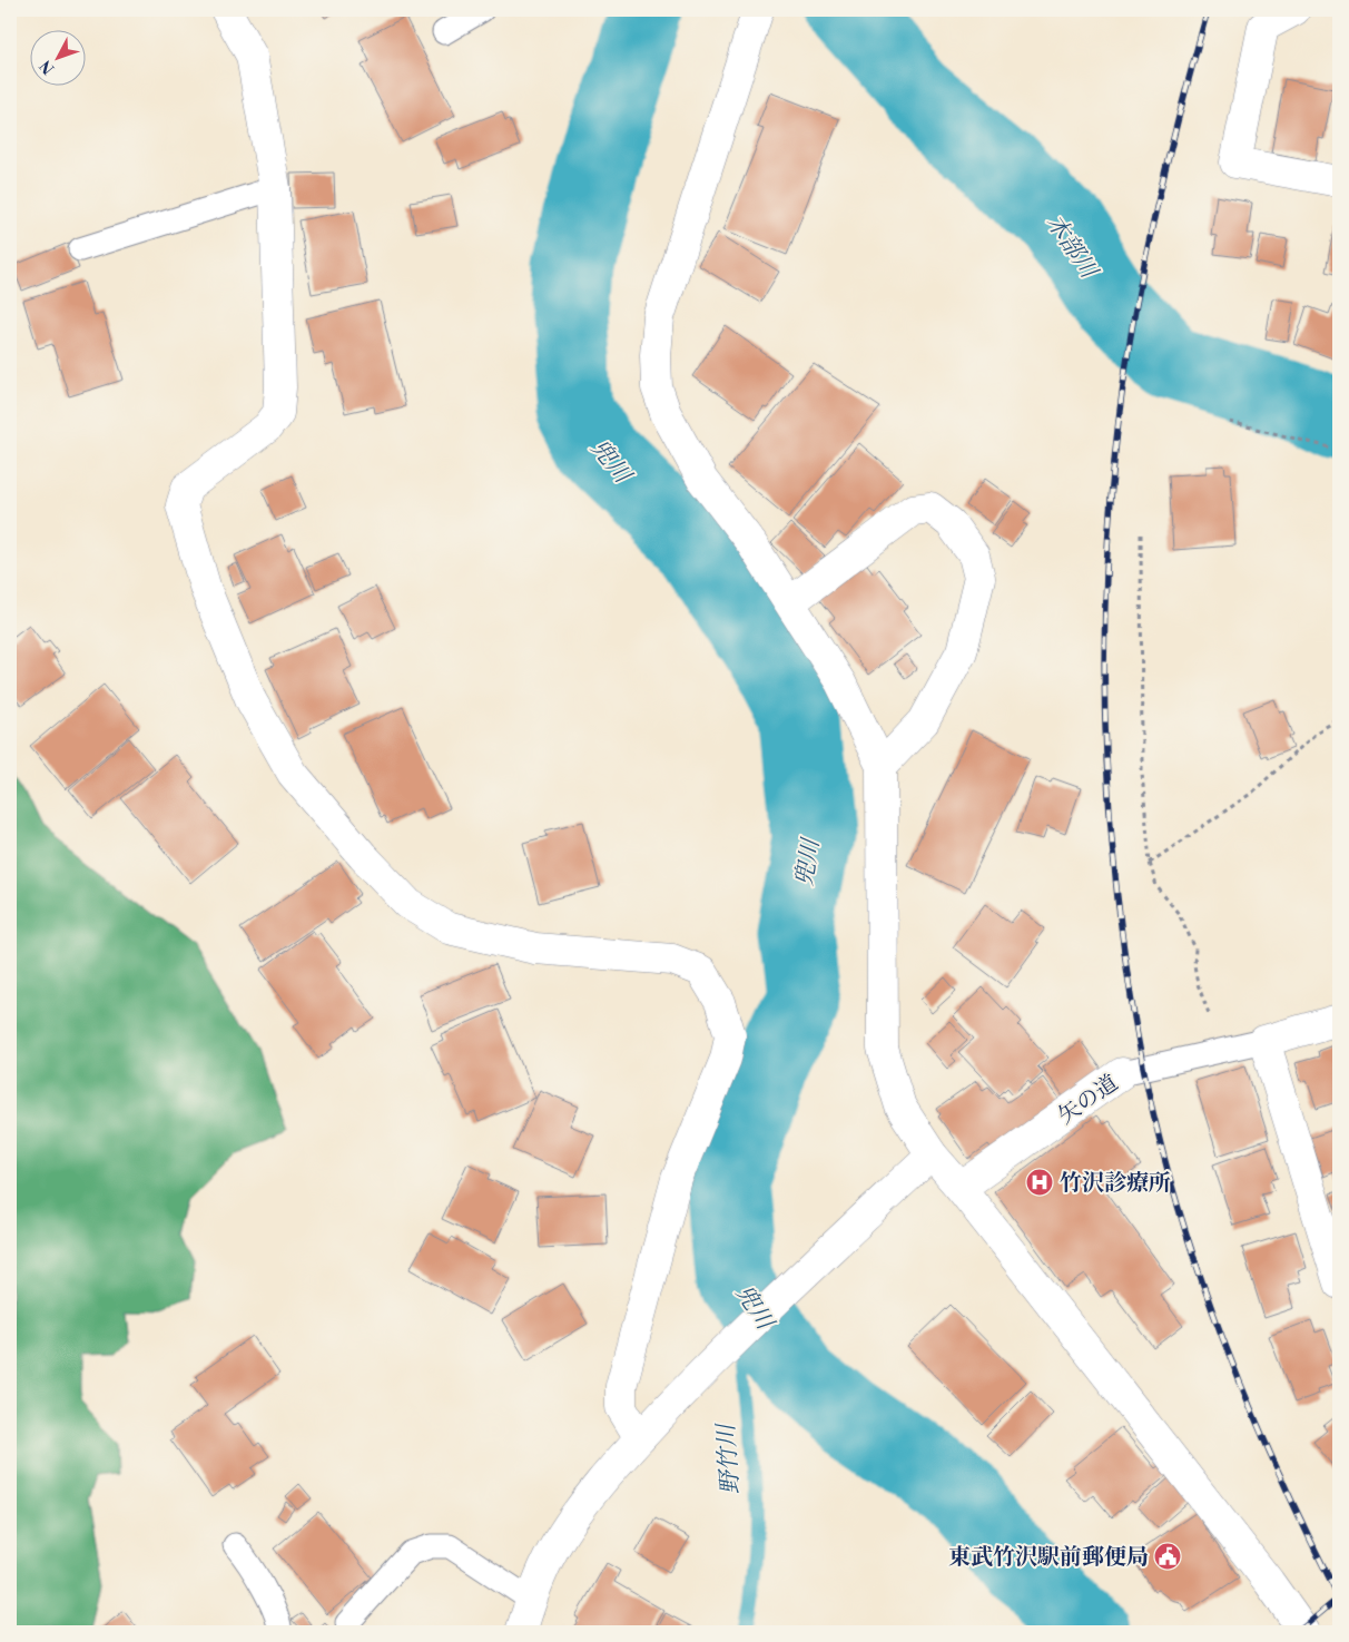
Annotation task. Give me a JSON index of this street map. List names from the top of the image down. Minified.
{"streets":{"street":["矢の道"]},"water":["木部川","兜川","野竹川"],"places":{"hospital":["竹沢診療所"],"public building":["東武竹沢駅前郵便局"]},"north":"bottom left"}
